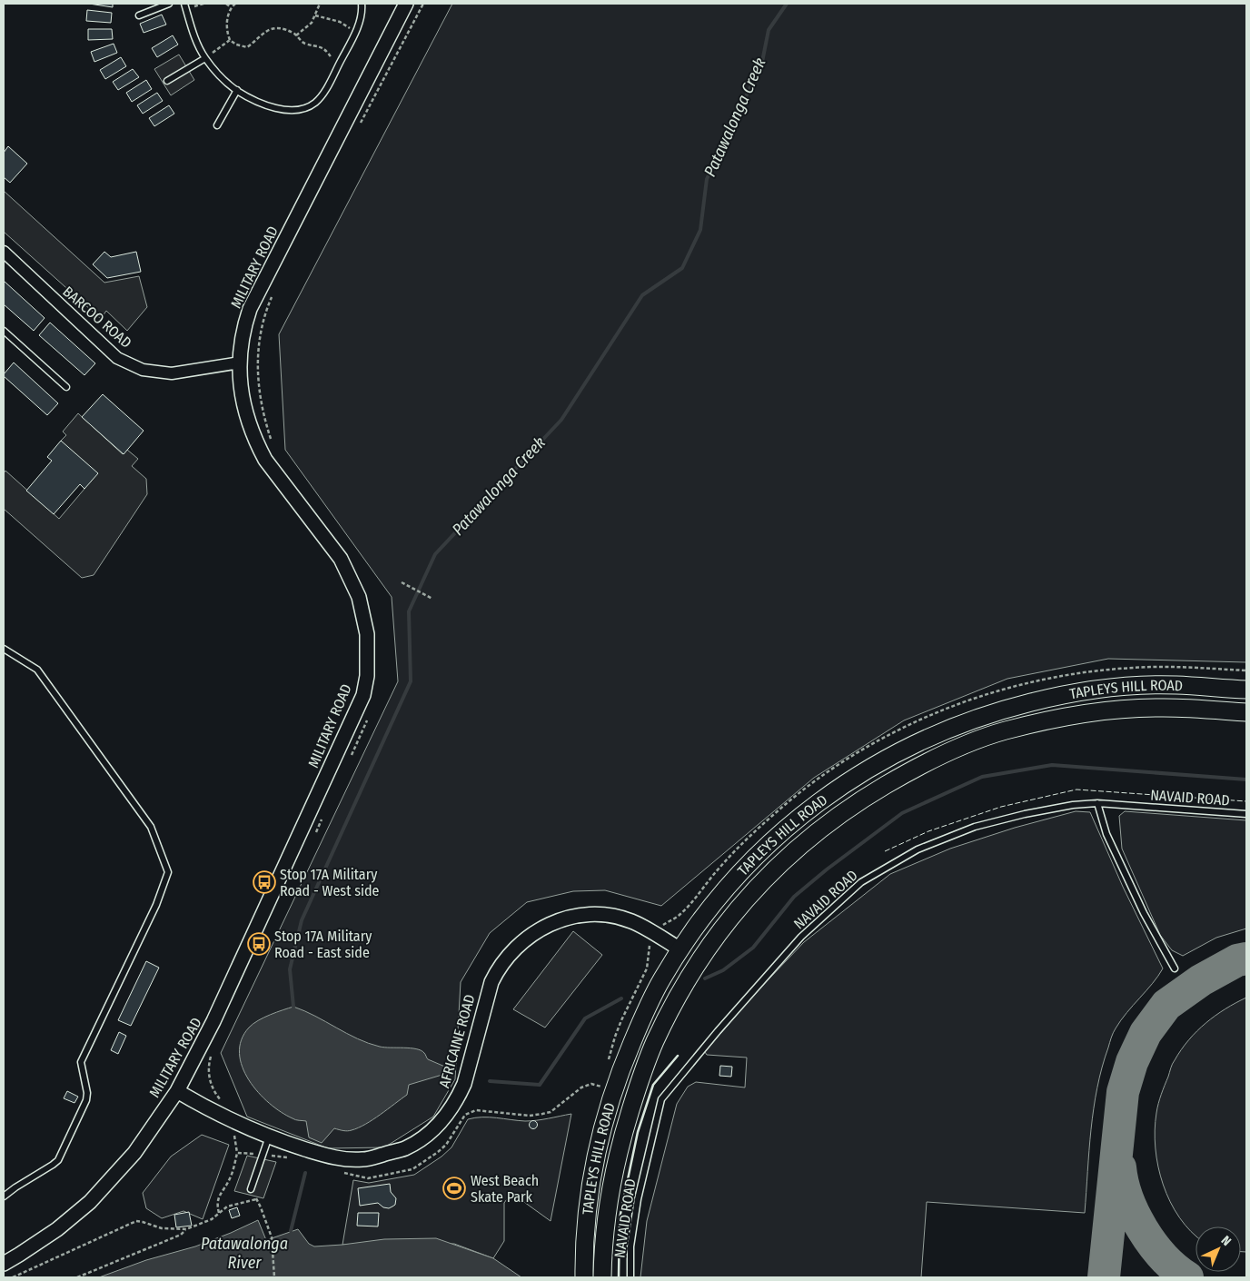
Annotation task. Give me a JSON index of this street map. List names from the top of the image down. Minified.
{"streets":{"main road":["TAPLEYS HILL ROAD"],"street":["MILITARY ROAD","BARCOO ROAD","AFRICAINE ROAD"],"lane":["NAVAID ROAD"]},"crossings":[["MILITARY ROAD","BARCOO ROAD"],["MILITARY ROAD","AFRICAINE ROAD"],["TAPLEYS HILL ROAD","AFRICAINE ROAD"]],"water":["Patawalonga Creek","Patawalonga River"],"places":{"bus stop":["Stop 17A Military Road - West side","Stop 17A Military Road - East side"],"sports":["West Beach Skate Park"]},"north":"top right"}
